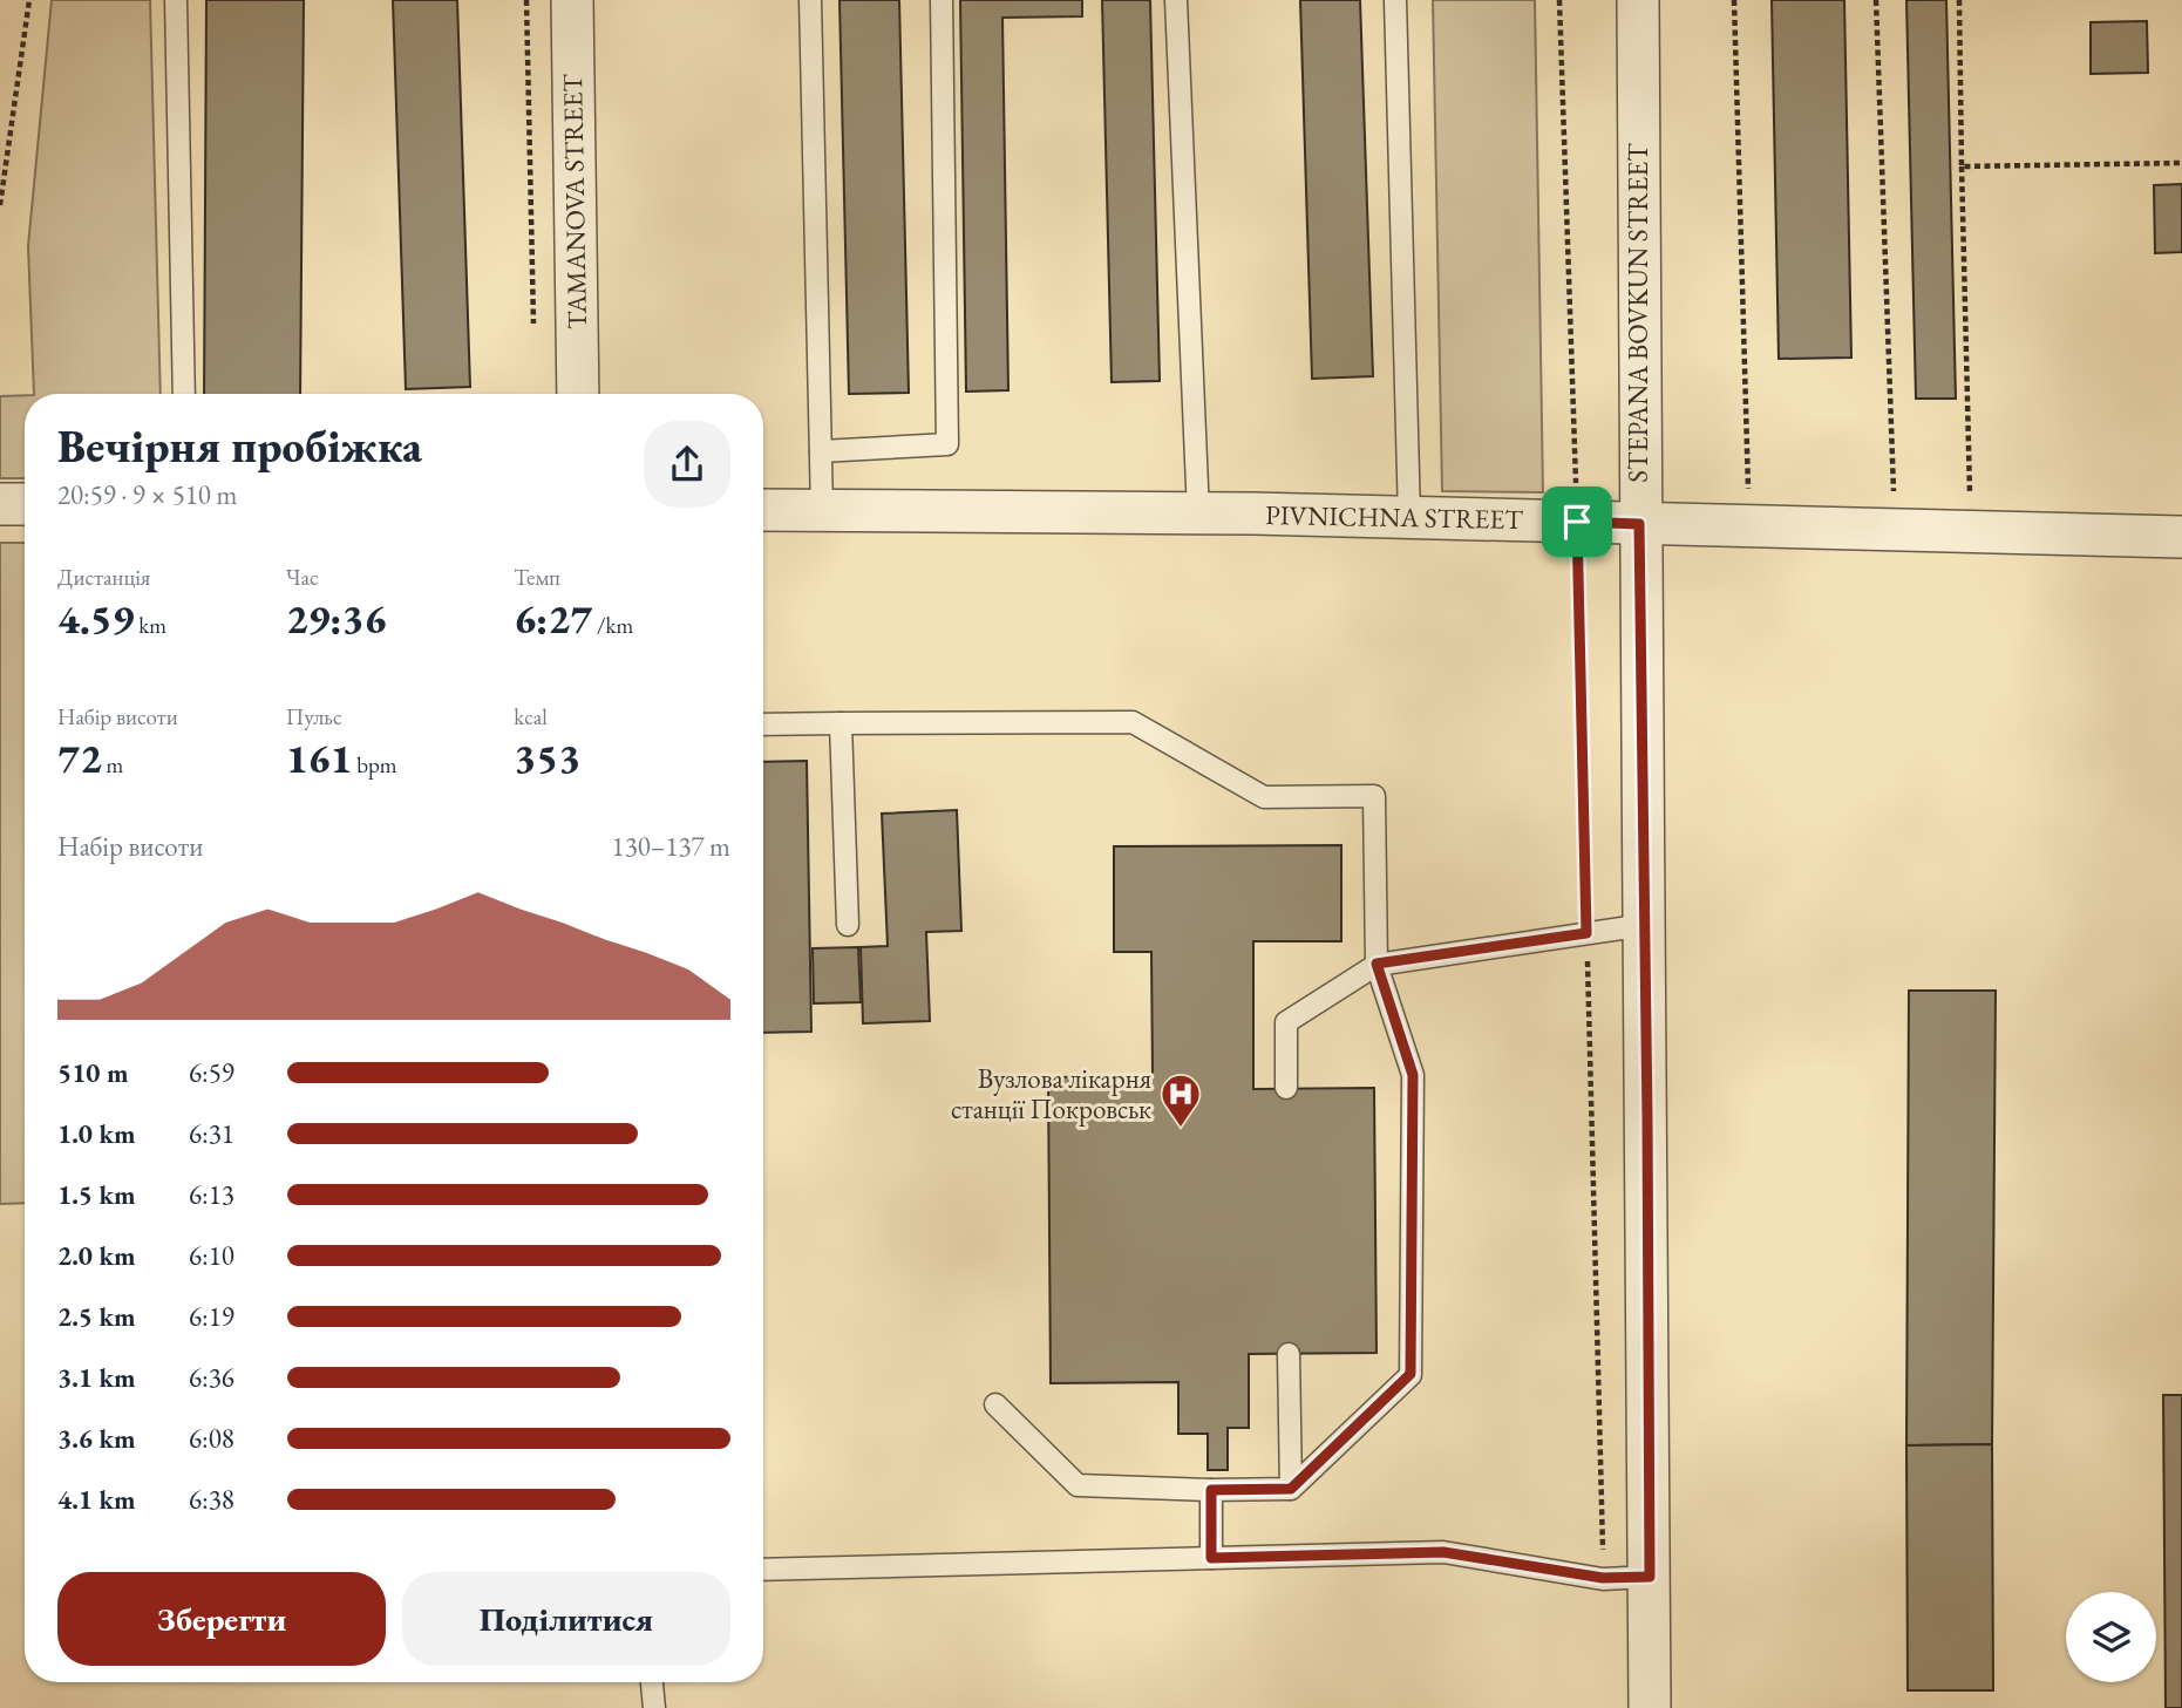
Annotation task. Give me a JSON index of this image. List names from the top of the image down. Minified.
{"streets":{"street":["TAMANOVA STREET","STEPANA BOVKUN STREET","PIVNICHNA STREET"]},"crossings":[["STEPANA BOVKUN STREET","PIVNICHNA STREET"]],"places":{"hospital":["Вузлова лікарня станції Покровськ"]},"page":{"heading":["Вечірня пробіжка","20:59 · 9 × 510 m"],"stats":[["Дистанція","4.59 km"],["Час","29:36"],["Темп","6:27 /km"],["Набір висоти","72 m"],["Пульс","161 bpm"],["kcal","353"]],"chart":["Набір висоти","130–137 m"],"list":[{"name":"510 m","note":"6:59"},{"name":"1.0 km","note":"6:31"},{"name":"1.5 km","note":"6:13"},{"name":"2.0 km","note":"6:10"},{"name":"2.5 km","note":"6:19"},{"name":"3.1 km","note":"6:36"},{"name":"3.6 km","note":"6:08"},{"name":"4.1 km","note":"6:38"}],"buttons":["Зберегти","Поділитися"]}}
